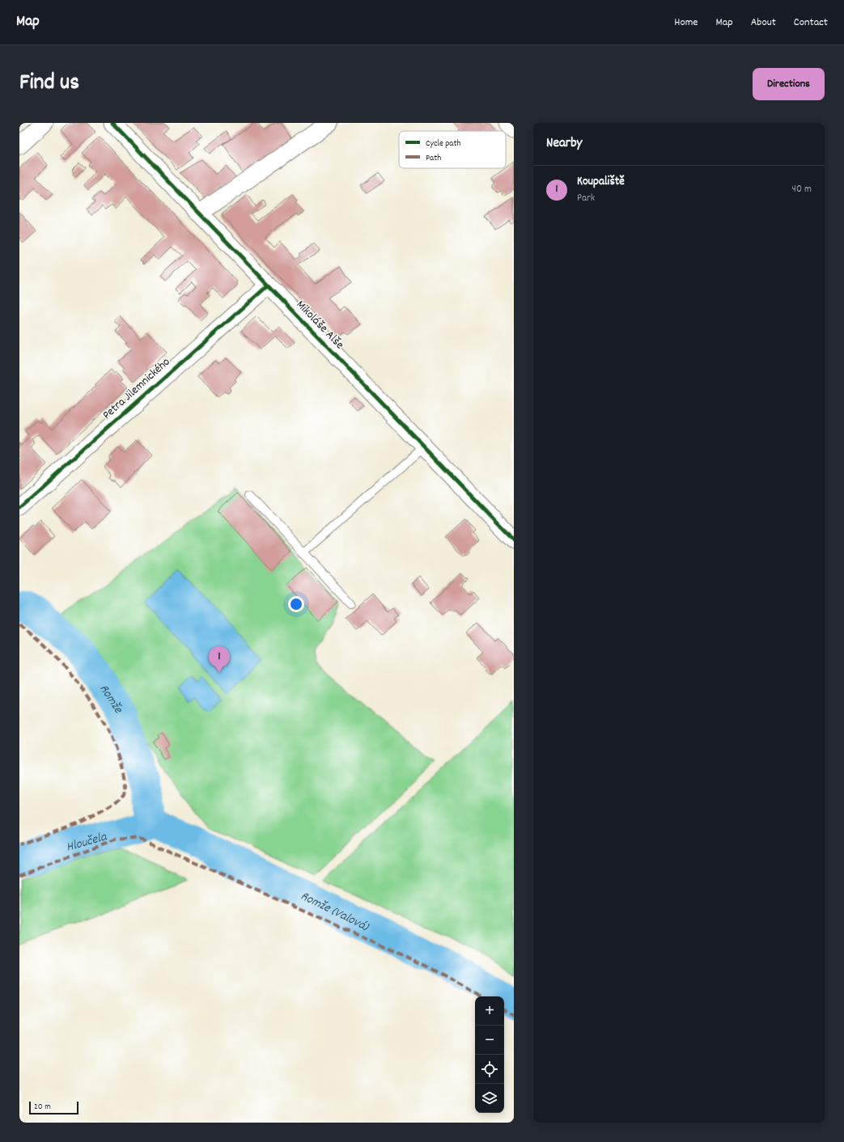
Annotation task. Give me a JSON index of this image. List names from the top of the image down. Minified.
{"streets":{"street":["Mikoláše Alše","Petra Jilemnického"]},"crossings":[["Mikoláše Alše","Petra Jilemnického"]],"water":["Romže","Hloučela","Romže (Valová)"],"legend":["Cycle path","Path"],"scale_bar":"20 m","page":{"header":"Map","nav":["Home","Map","About","Contact"],"title":"Find us","buttons":"Directions","heading":"Nearby","list":[{"mark":"1","name":"Koupaliště","note":"Park","value":"40 m"}],"pins":"1","map_buttons":["+","−"],"scale":"20 m"}}
